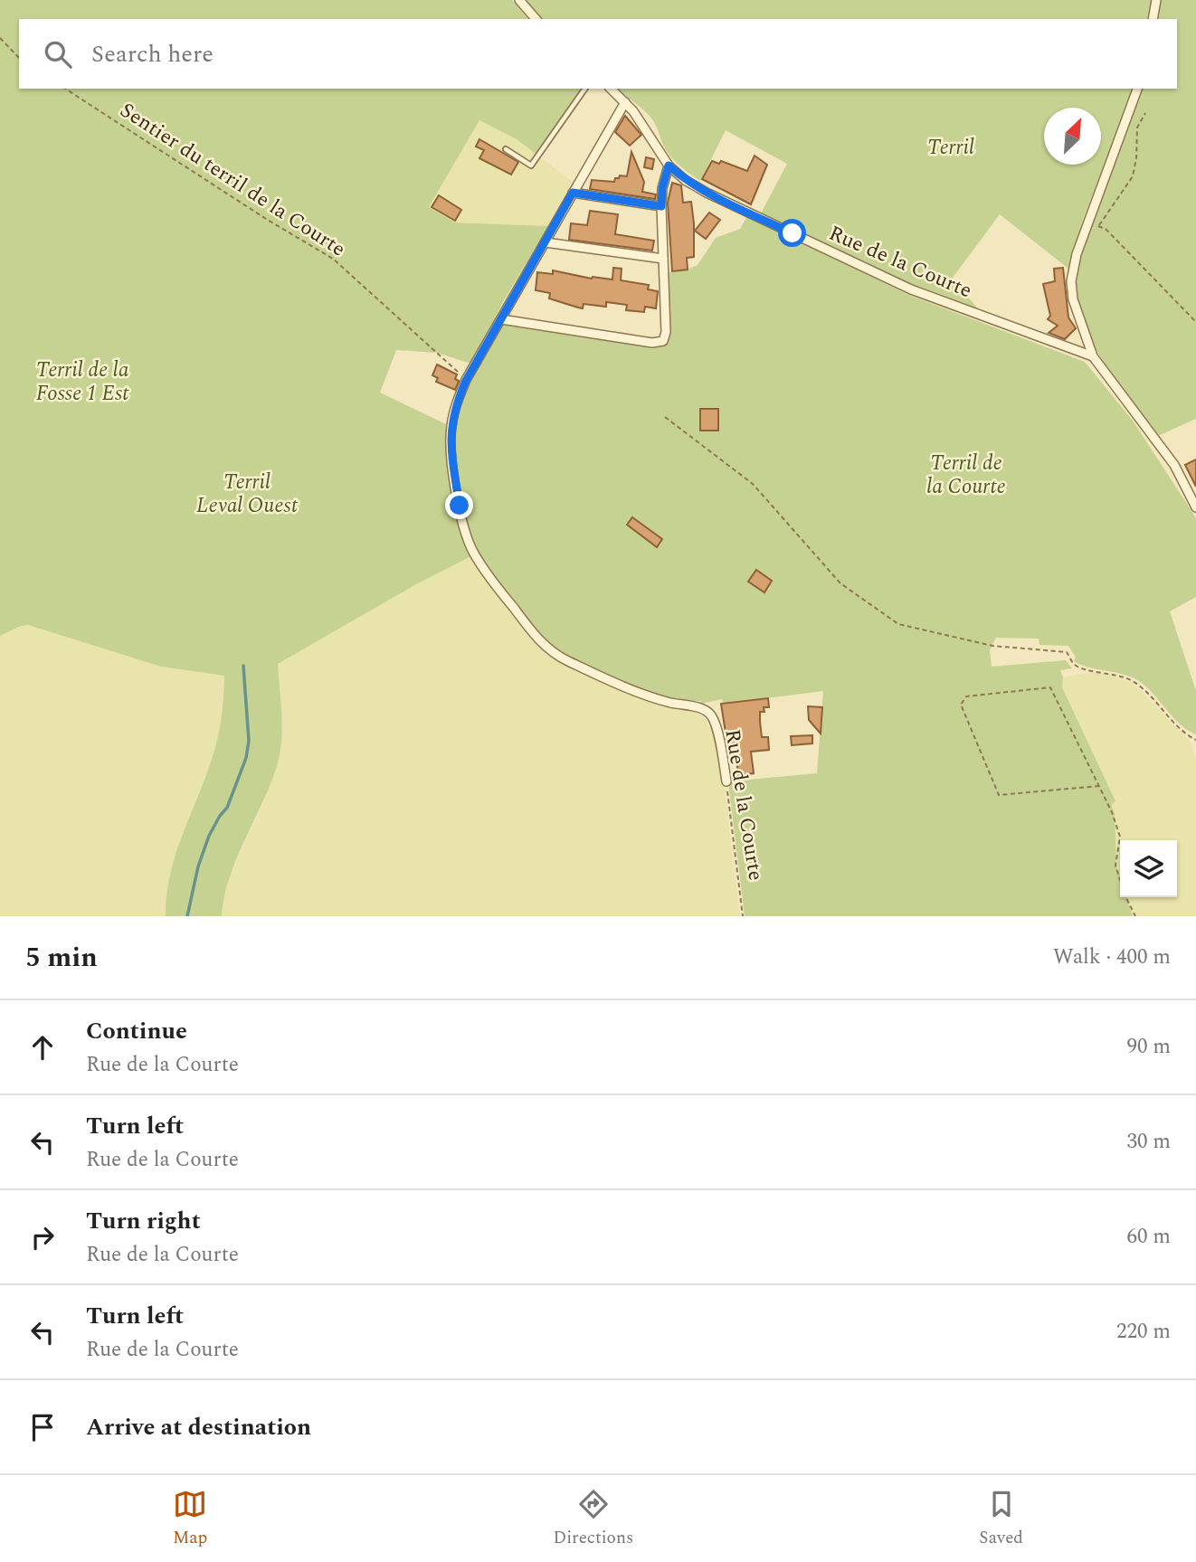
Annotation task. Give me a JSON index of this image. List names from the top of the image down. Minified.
{"streets":{"street":["Rue de la Courte"],"path":["Sentier du terril de la Courte"]},"crossings":[["Sentier du terril de la Courte","Rue de la Courte"]],"parks":["Terril","Terril de la Fosse 1 Est","Terril de la Courte","Terril Leval Ouest"],"north":"top right","page":{"search":"Search here","heading":["5 min","Walk · 400 m"],"list":[["Continue","Rue de la Courte","90 m"],["Turn left","Rue de la Courte","30 m"],["Turn right","Rue de la Courte","60 m"],["Turn left","Rue de la Courte","220 m"],"Arrive at destination"],"nav":["Map","Directions","Saved"]}}
